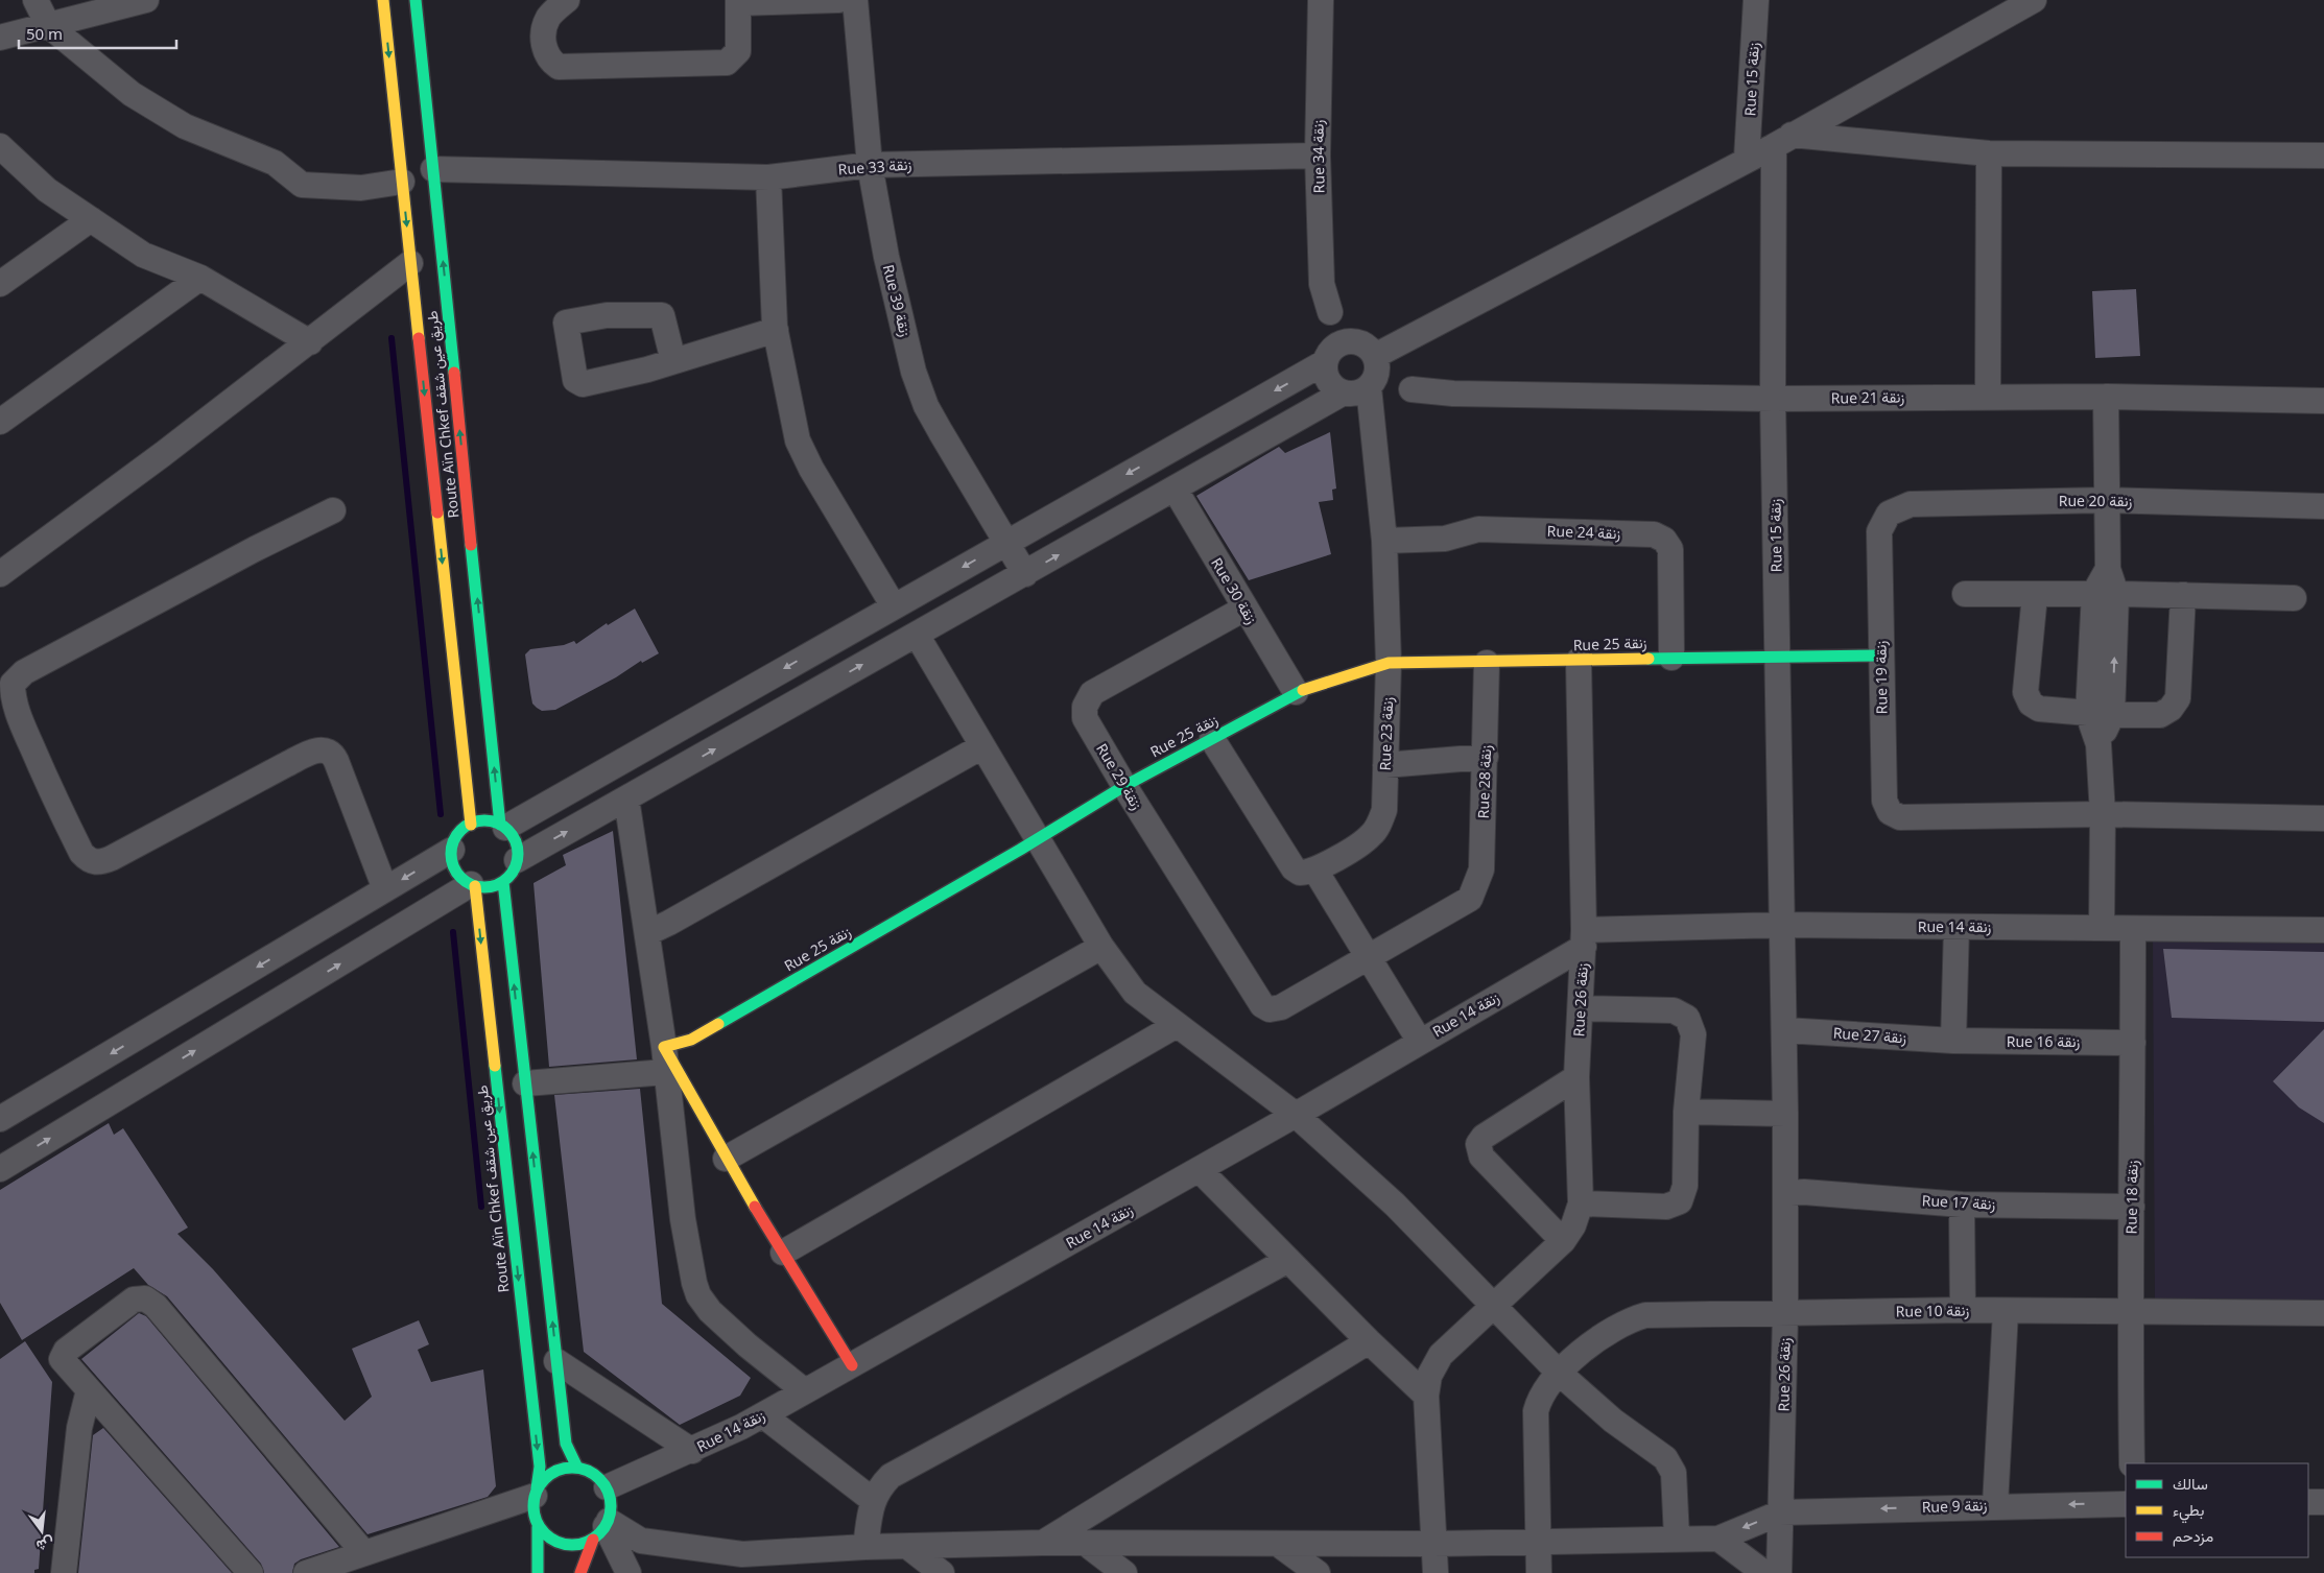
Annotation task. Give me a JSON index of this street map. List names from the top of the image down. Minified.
{"streets":{"main road":["Route Aïn Chkef طريق عين شقف","Rue 25 زنقة"],"street":["Rue 15 زنقة","Rue 34 زنقة","Rue 33 زنقة","Rue 39 زنقة","Rue 21 زنقة","Rue 20 زنقة","Rue 24 زنقة","Rue 30 زنقة","Rue 19 زنقة","Rue 23 زنقة","Rue 29 زنقة","Rue 28 زنقة","Rue 14 زنقة","Rue 26 زنقة","Rue 27 زنقة","Rue 16 زنقة","Rue 18 زنقة","Rue 17 زنقة","Rue 10 زنقة","Rue 9 زنقة"]},"crossings":[["Rue 15 زنقة","Rue 21 زنقة"],["Rue 15 زنقة","Rue 25 زنقة"],["Rue 15 زنقة","Rue 14 زنقة"],["Rue 15 زنقة","Rue 26 زنقة"],["Rue 34 زنقة","Rue 33 زنقة"],["Rue 34 زنقة","Rue 21 زنقة"],["Rue 34 زنقة","Rue 23 زنقة"],["Rue 33 زنقة","Rue 39 زنقة"],["Rue 33 زنقة","Route Aïn Chkef طريق عين شقف"],["Rue 21 زنقة","Rue 23 زنقة"],["Route Aïn Chkef طريق عين شقف","Rue 14 زنقة"],["Rue 20 زنقة","Rue 19 زنقة"],["Rue 24 زنقة","Rue 25 زنقة"],["Rue 24 زنقة","Rue 23 زنقة"],["Rue 30 زنقة","Rue 25 زنقة"],["Rue 30 زنقة","Rue 29 زنقة"],["Rue 25 زنقة","Rue 23 زنقة"],["Rue 25 زنقة","Rue 29 زنقة"],["Rue 25 زنقة","Rue 28 زنقة"],["Rue 25 زنقة","Rue 26 زنقة"],["Rue 29 زنقة","Rue 28 زنقة"],["Rue 14 زنقة","Rue 26 زنقة"],["Rue 14 زنقة","Rue 18 زنقة"],["Rue 26 زنقة","Rue 27 زنقة"],["Rue 26 زنقة","Rue 17 زنقة"],["Rue 26 زنقة","Rue 10 زنقة"],["Rue 26 زنقة","Rue 9 زنقة"],["Rue 27 زنقة","Rue 16 زنقة"],["Rue 16 زنقة","Rue 18 زنقة"],["Rue 18 زنقة","Rue 17 زنقة"],["Rue 18 زنقة","Rue 10 زنقة"]],"one_way":["Rue 9 زنقة"],"legend":["سالك","بطيء","مزدحم"],"scale_bar":"50 m","north":"bottom"}
